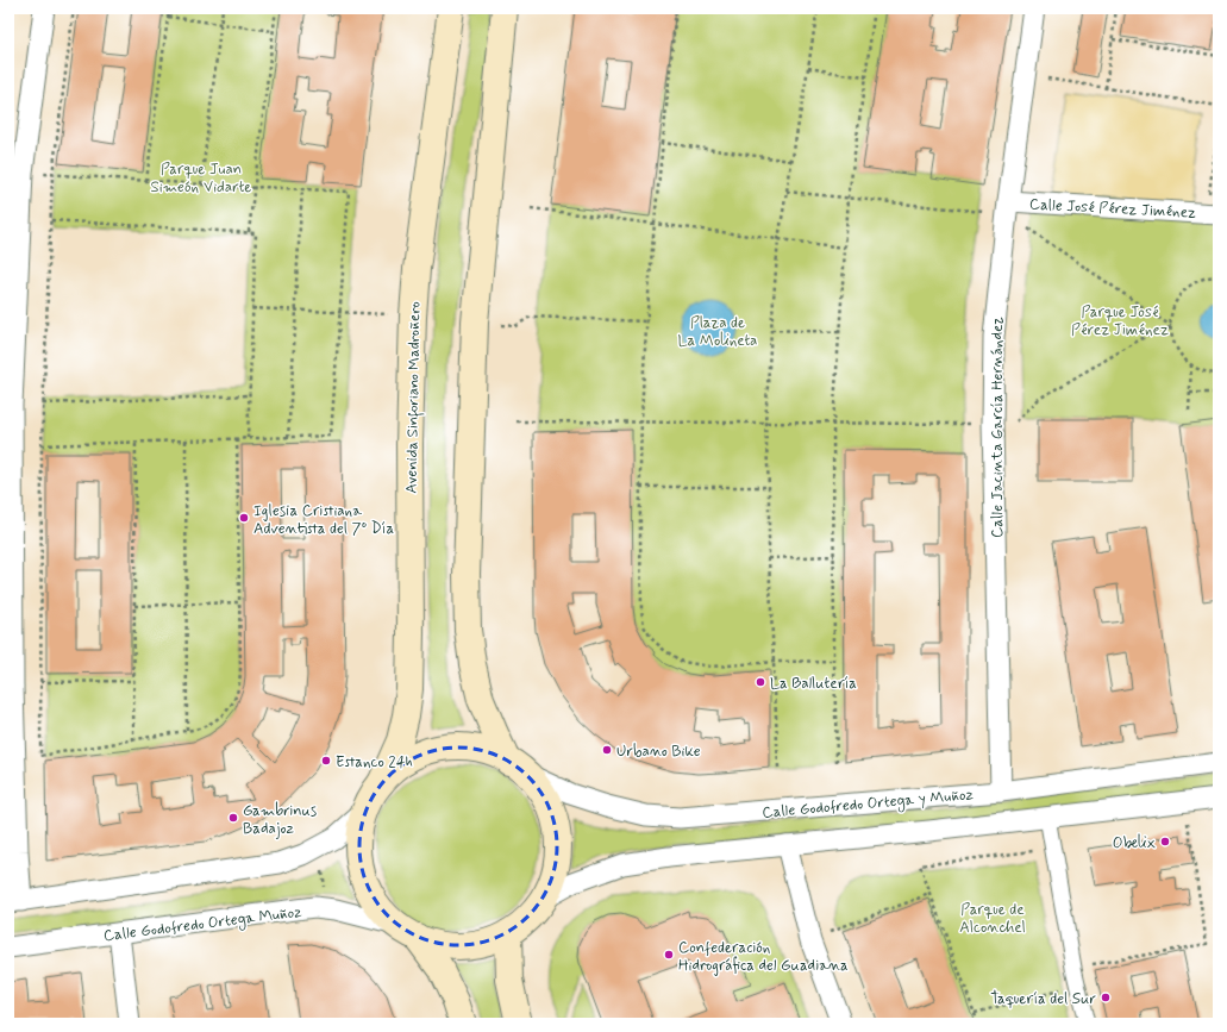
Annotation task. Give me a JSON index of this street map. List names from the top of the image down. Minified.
{"streets":{"main road":["Avenida Sinforiano Madroñero"],"street":["Calle José Pérez Jiménez","Calle Jacinta García Hernández","Calle Godofredo Ortega y Muñoz","Calle Godofredo Ortega Muñoz"]},"crossings":[["Calle José Pérez Jiménez","Calle Jacinta García Hernández"],["Calle Jacinta García Hernández","Calle Godofredo Ortega y Muñoz"]],"parks":["Parque Juan Simeón Vidarte","Parque José Pérez Jiménez","Plaza de La Molineta","Parque de Alconchel"],"places":["Iglesia Cristiana Adventista del 7º Día","La Ballutería","Urbano Bike","Estanco 24h","Gambrinus Badajoz","Obelix","Confederación Hidrográfica del Guadiana","Taquería del Sur"]}
